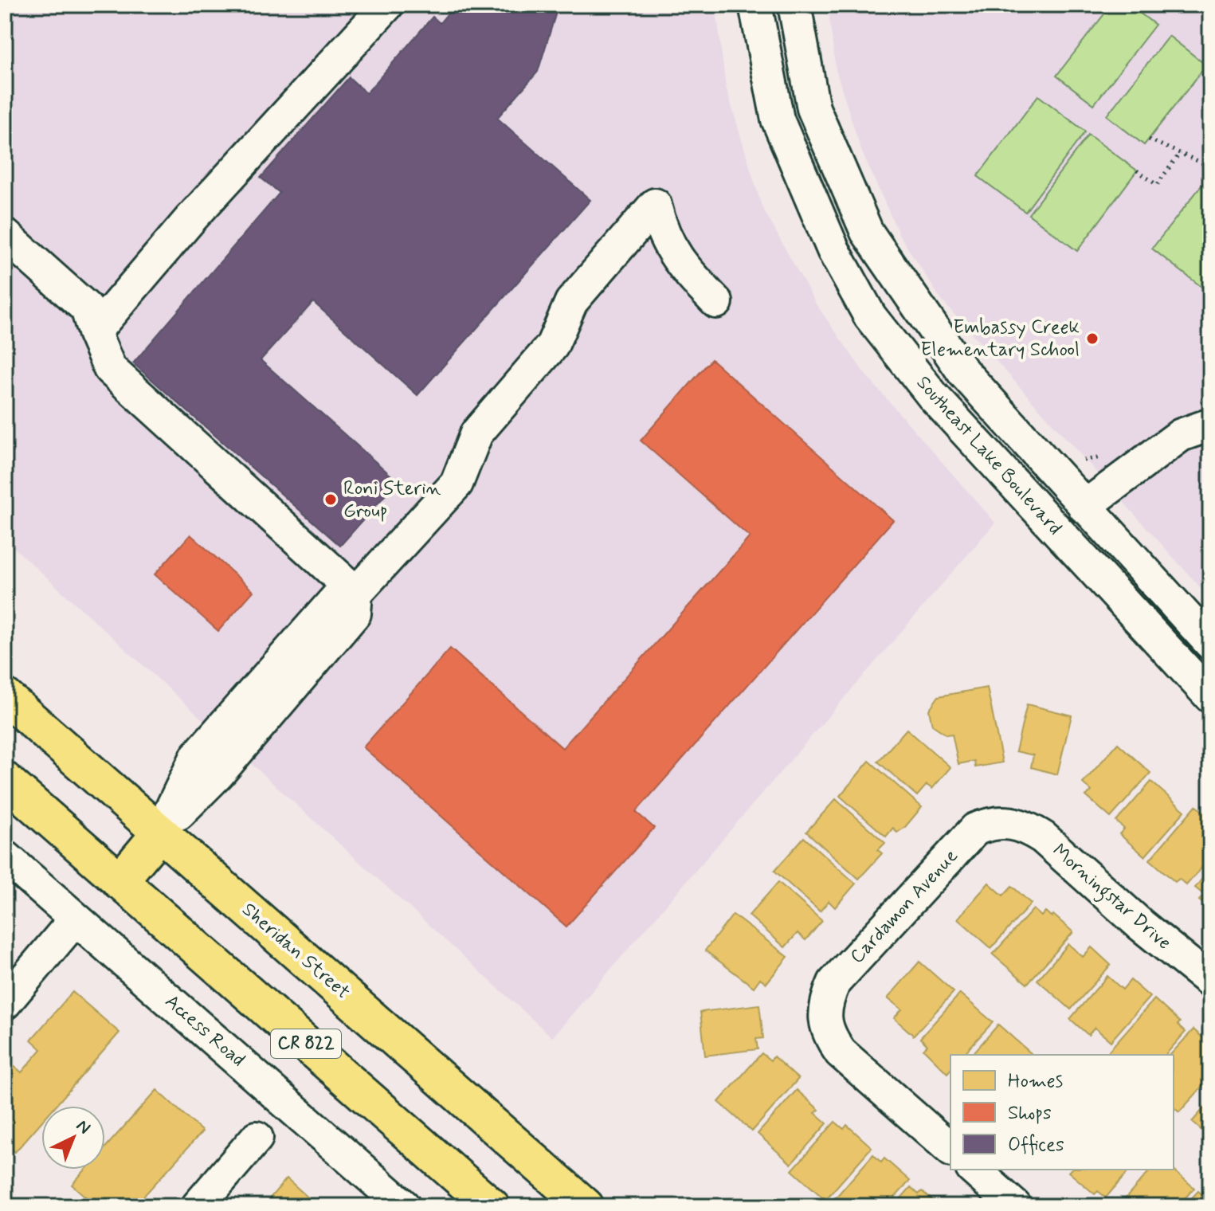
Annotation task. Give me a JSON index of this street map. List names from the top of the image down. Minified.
{"streets":{"main road":["Sheridan Street","CR 822"],"street":["Southeast Lake Boulevard","Morningstar Drive","Cardamon Avenue","Access Road"]},"crossings":[["Morningstar Drive","Cardamon Avenue"]],"places":["Embassy Creek Elementary School","Roni Sterin Group"],"legend":["Homes","Shops","Offices"],"north":"top right"}
